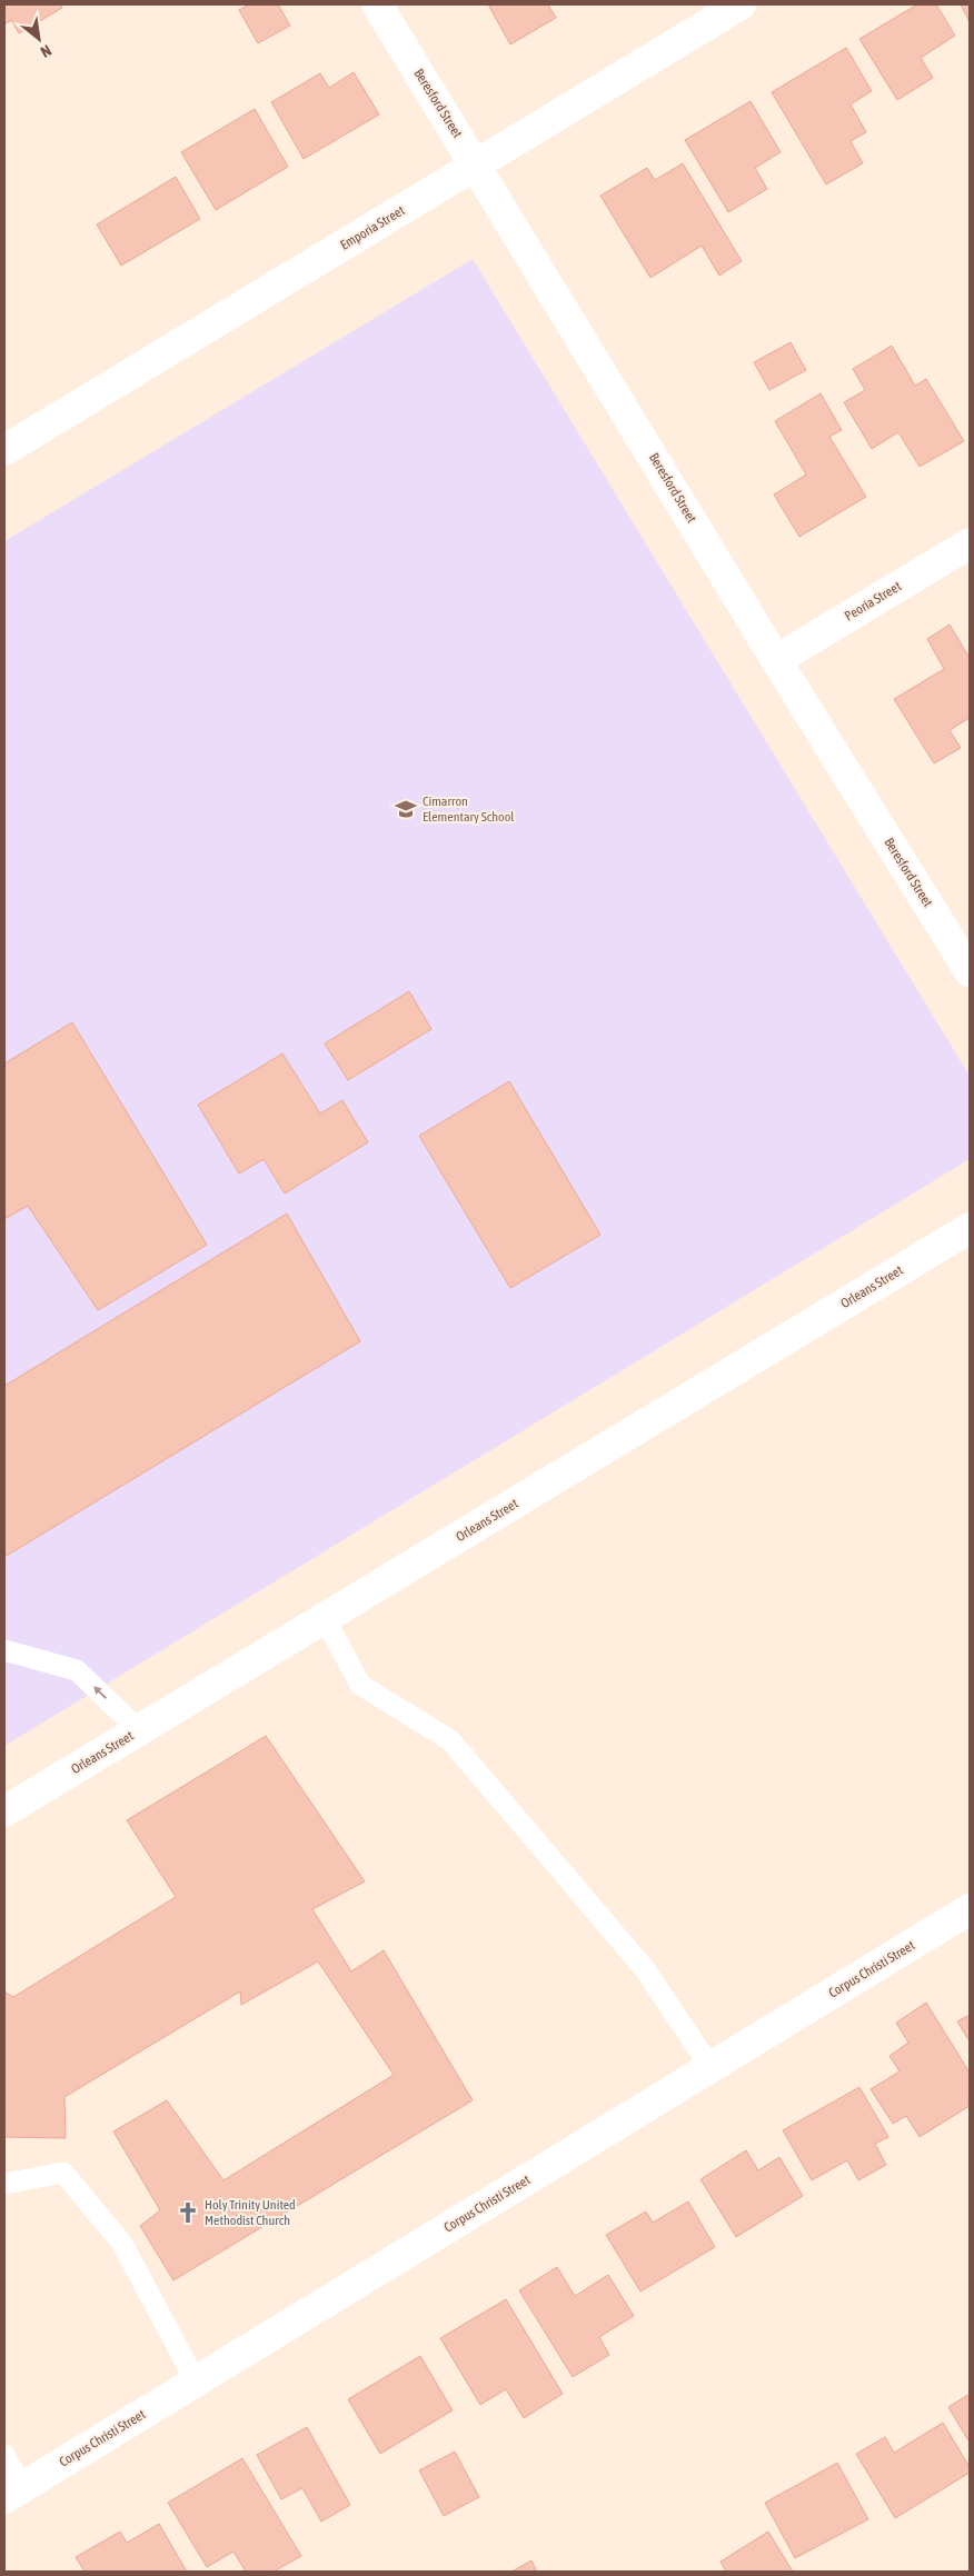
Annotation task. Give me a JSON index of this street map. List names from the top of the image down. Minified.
{"streets":{"street":["Beresford Street","Emporia Street","Peoria Street","Orleans Street","Corpus Christi Street"]},"crossings":[["Beresford Street","Emporia Street"],["Beresford Street","Peoria Street"]],"places":{"school or university":["Cimarron Elementary School"],"church":["Holy Trinity United Methodist Church"]},"north":"bottom right"}
